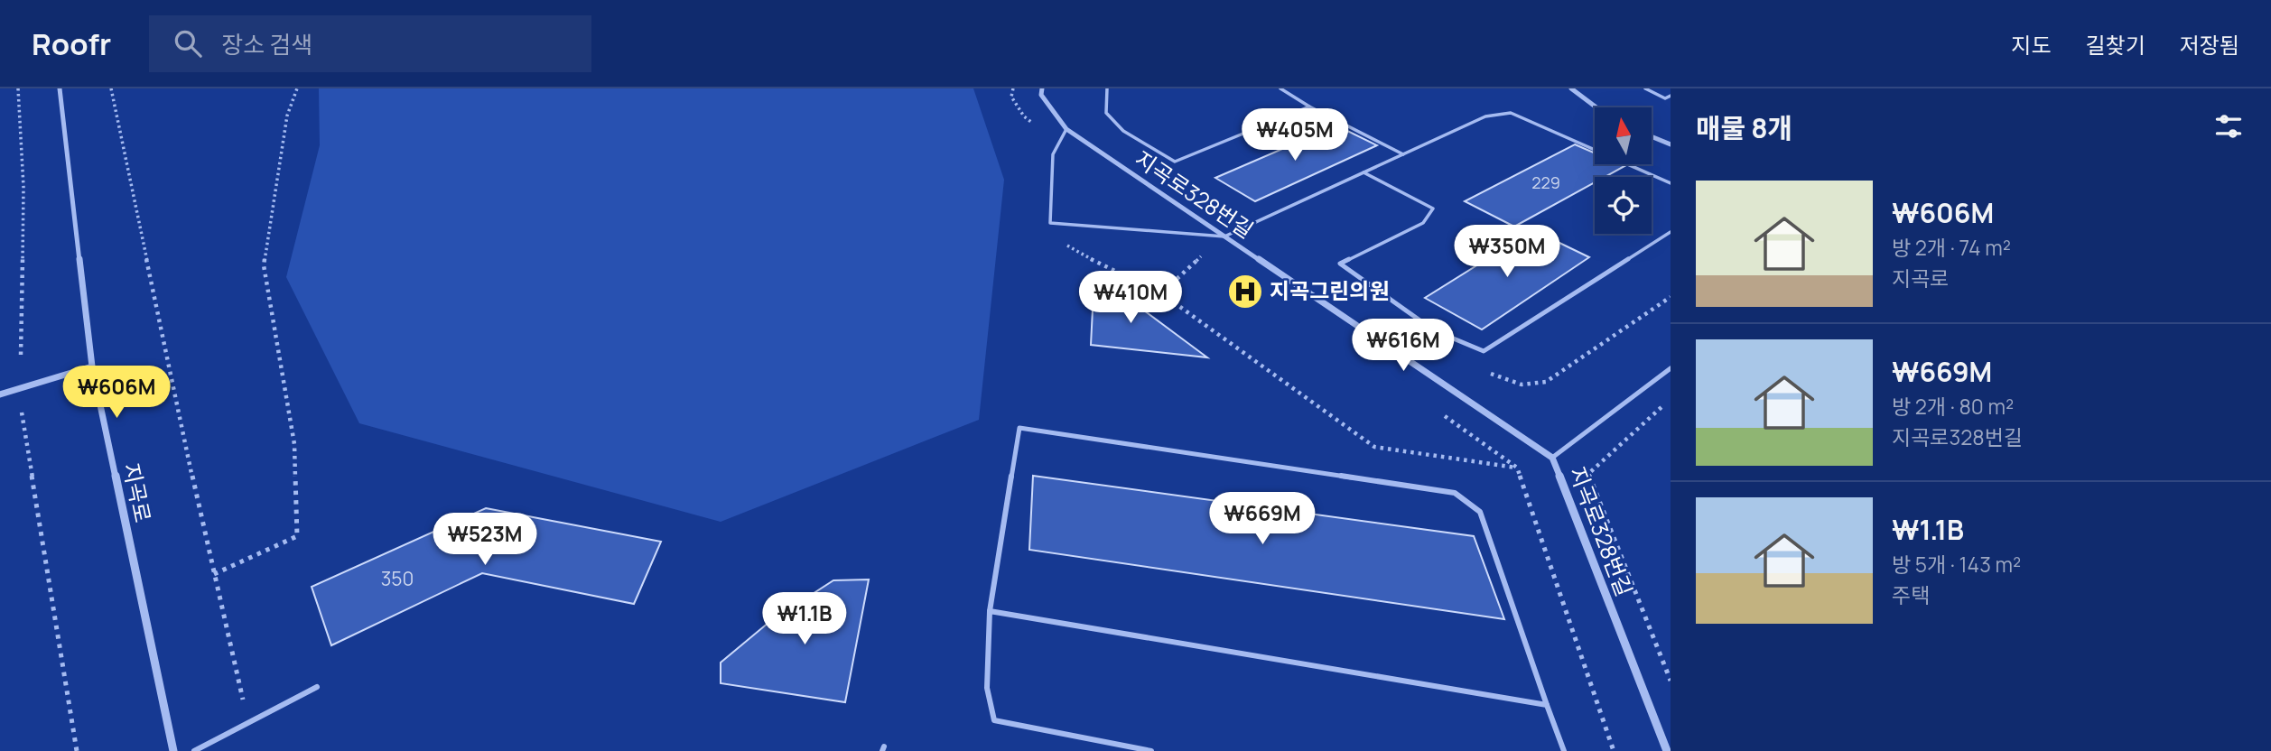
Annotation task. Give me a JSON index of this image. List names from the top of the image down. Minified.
{"streets":{"street":["지곡로328번길","지곡로"]},"places":{"hospital":["지곡그린의원"]},"house_numbers":["229","350"],"north":"top","page":{"header":"Roofr","search":"장소 검색","nav":["지도","길찾기","저장됨"],"heading":"매물 8개","price":["₩405M","₩350M","₩410M","₩616M","₩606M","₩669M","₩523M","₩1.1B"],"list":[{"name":"₩606M","note":"방 2개 · 74 m² · 지곡로"},{"name":"₩669M","note":"방 2개 · 80 m² · 지곡로328번길"},{"name":"₩1.1B","note":"방 5개 · 143 m² · 주택"}]}}
